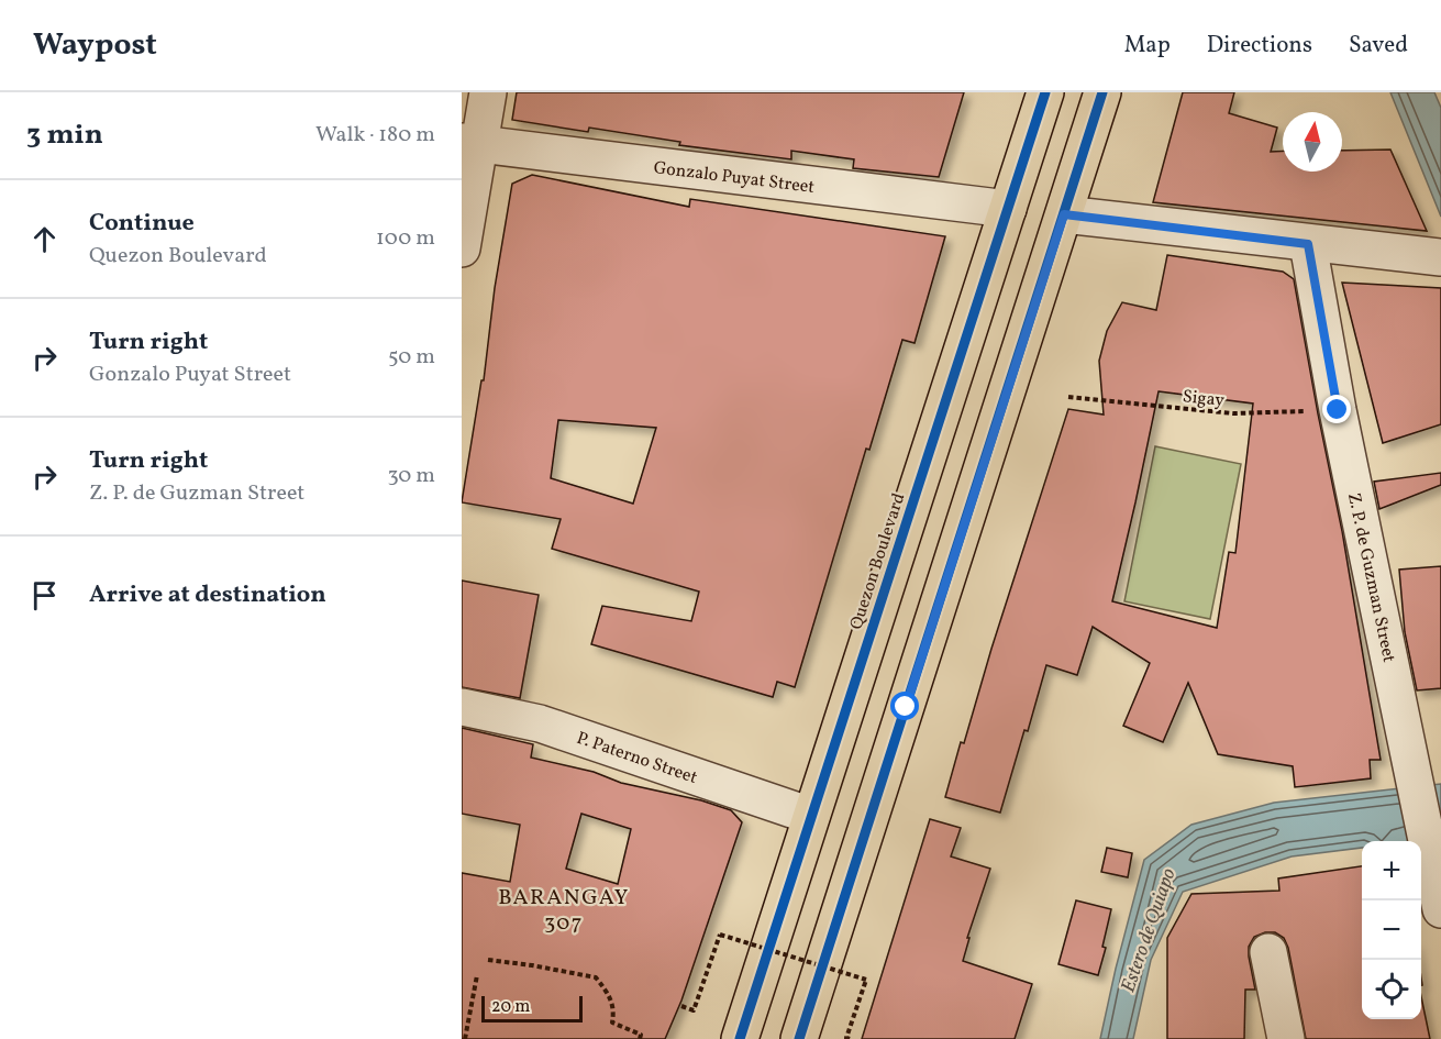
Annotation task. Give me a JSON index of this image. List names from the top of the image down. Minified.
{"streets":{"main road":["Quezon Boulevard"],"street":["Gonzalo Puyat Street","Z. P. de Guzman Street","P. Paterno Street"],"path":["Sigay"]},"crossings":[["Gonzalo Puyat Street","Quezon Boulevard"],["Sigay","Z. P. de Guzman Street"],["Quezon Boulevard","P. Paterno Street"]],"districts":["BARANGAY 307"],"water":["Estero de Quiapo"],"scale_bar":"20 m","north":"top","page":{"header":"Waypost","nav":["Map","Directions","Saved"],"heading":["3 min","Walk · 180 m"],"list":[["Continue","Quezon Boulevard","100 m"],["Turn right","Gonzalo Puyat Street","50 m"],["Turn right","Z. P. de Guzman Street","30 m"],"Arrive at destination"],"map_buttons":["+","−"],"scale":"20 m"}}
